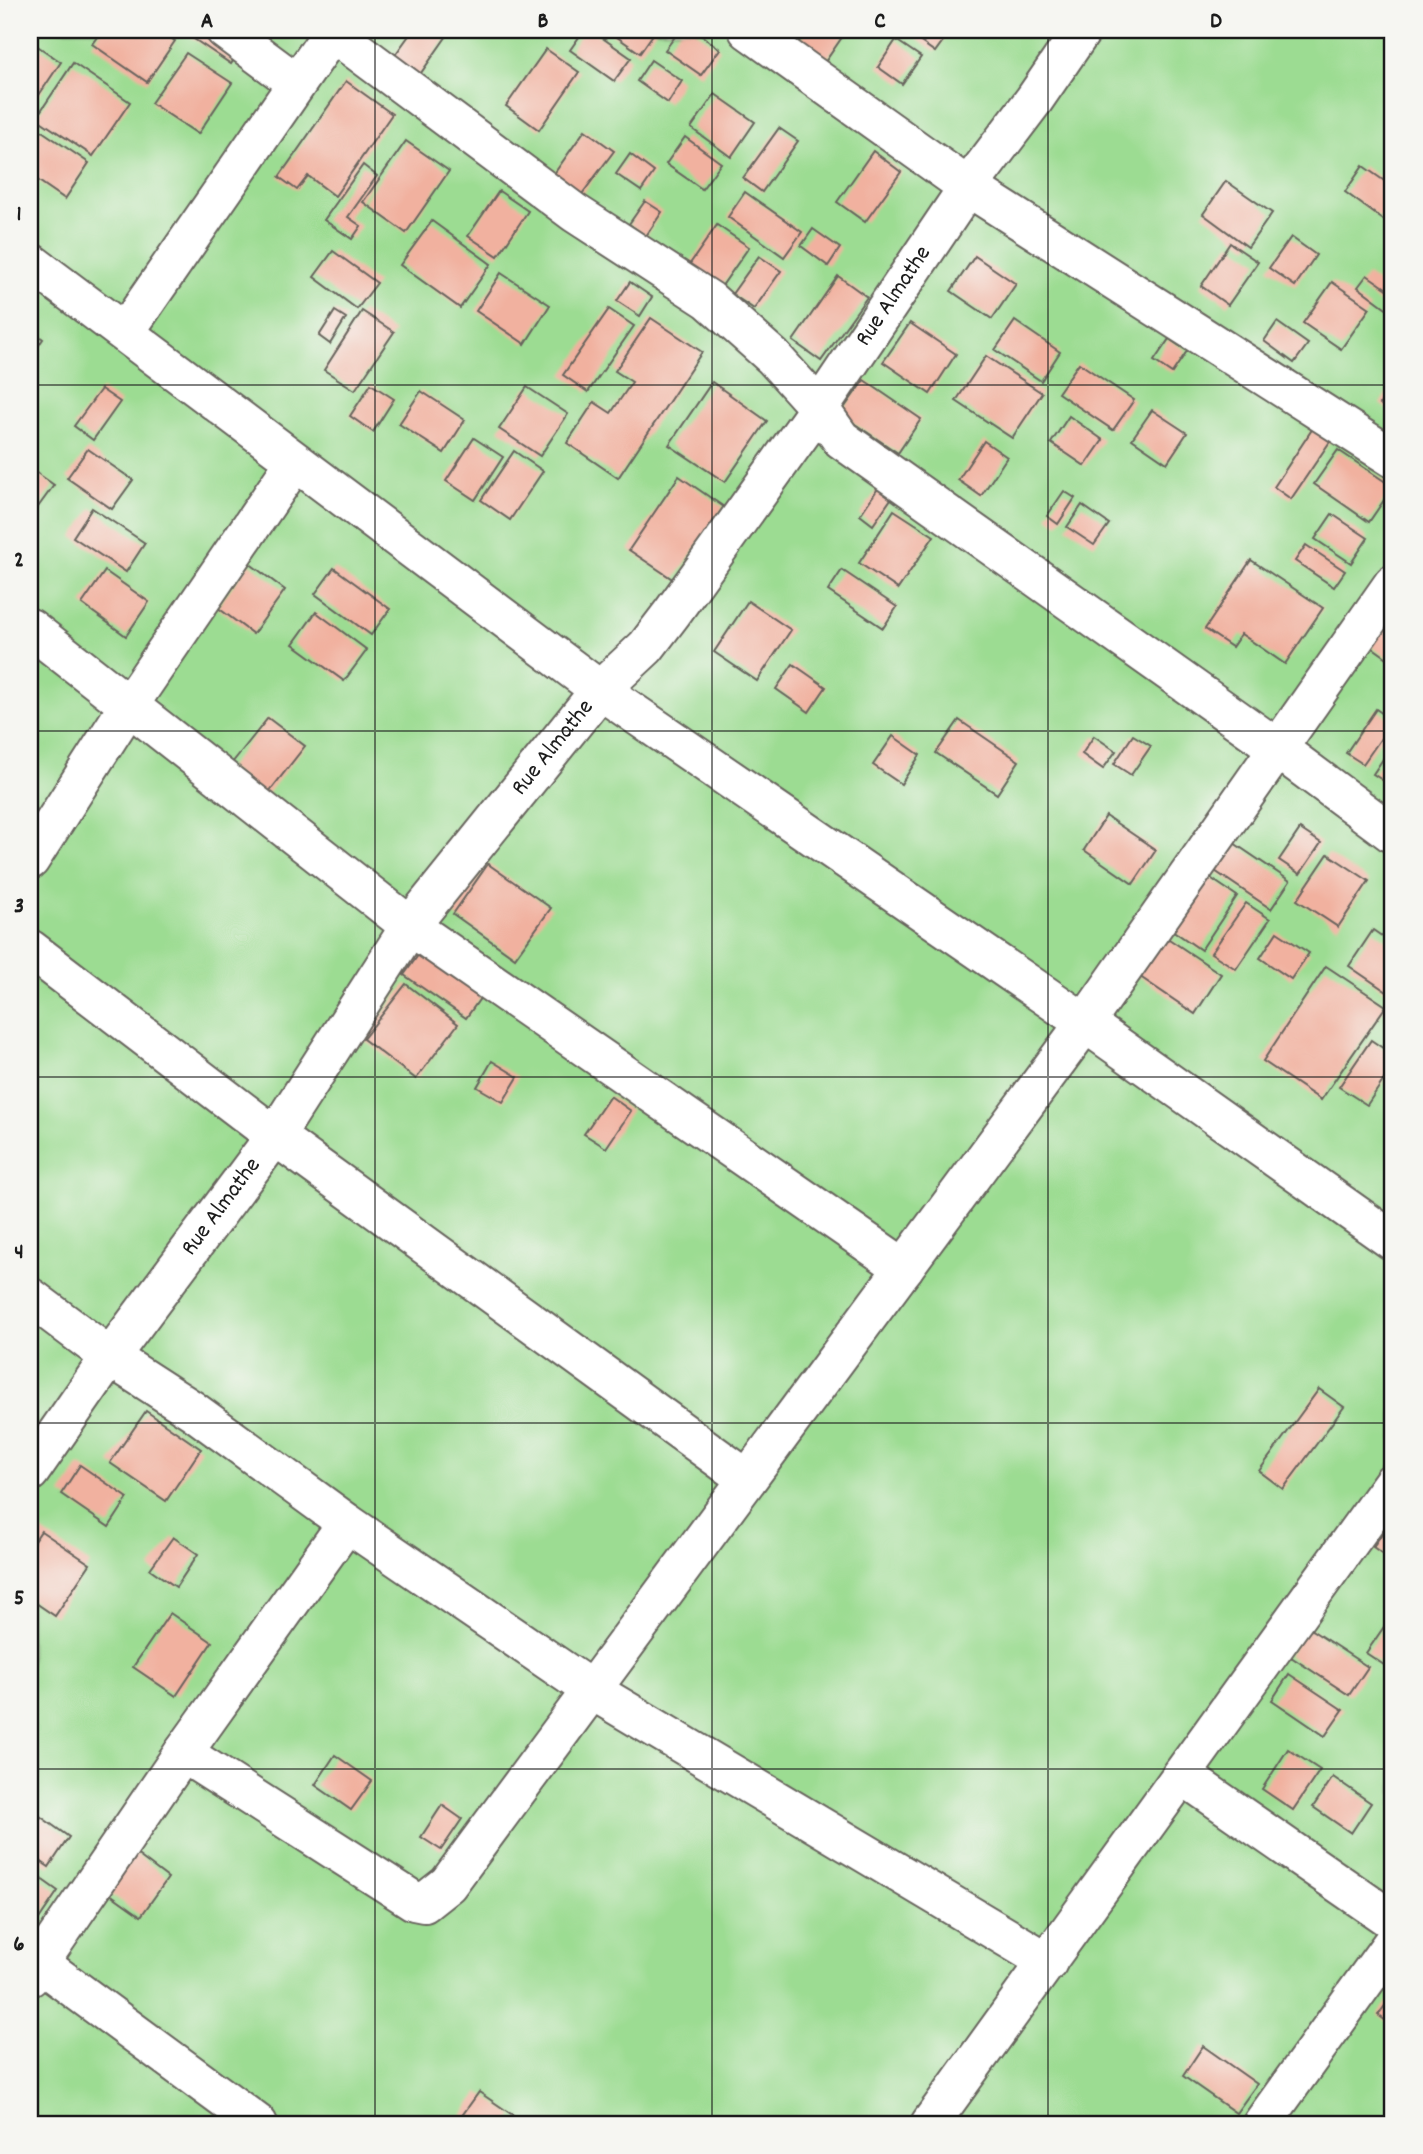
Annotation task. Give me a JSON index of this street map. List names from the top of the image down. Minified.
{"streets":{"street":["Rue Almathe"]},"grid":{"columns":["A","B","C","D"],"rows":["1","2","3","4","5","6"]}}
